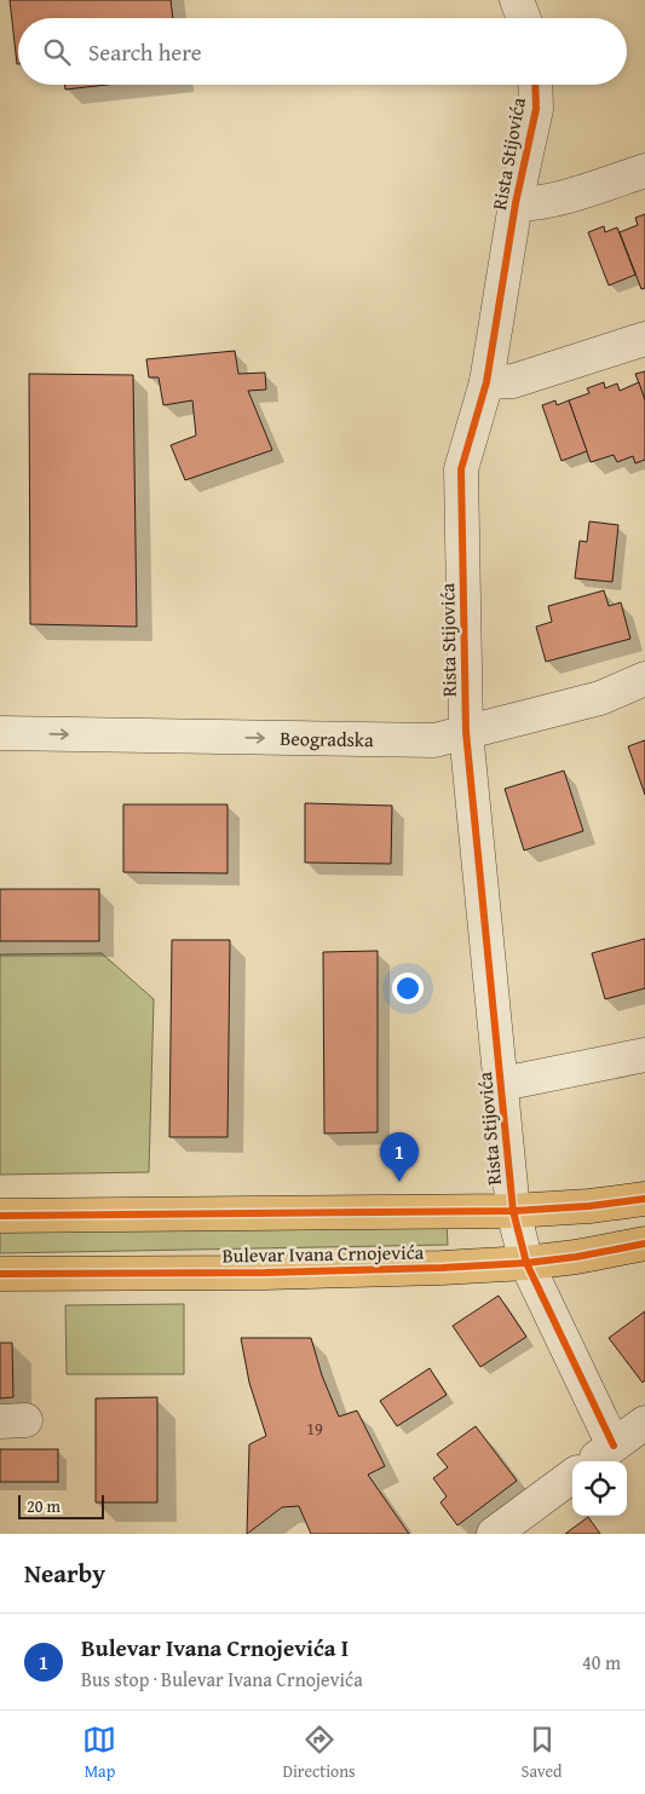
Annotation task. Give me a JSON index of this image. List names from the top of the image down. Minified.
{"streets":{"main road":["Bulevar Ivana Crnojevića"],"street":["Rista Stijovića","Beogradska"]},"crossings":[["Rista Stijovića","Beogradska"],["Rista Stijovića","Bulevar Ivana Crnojevića"]],"one_way":["Beogradska"],"house_numbers":["19"],"scale_bar":"20 m","page":{"search":"Search here","pins":"1","scale":"20 m","heading":"Nearby","list":[{"mark":"1","name":"Bulevar Ivana Crnojevića I","note":"Bus stop · Bulevar Ivana Crnojevića","value":"40 m"}],"nav":["Map","Directions","Saved"]}}
